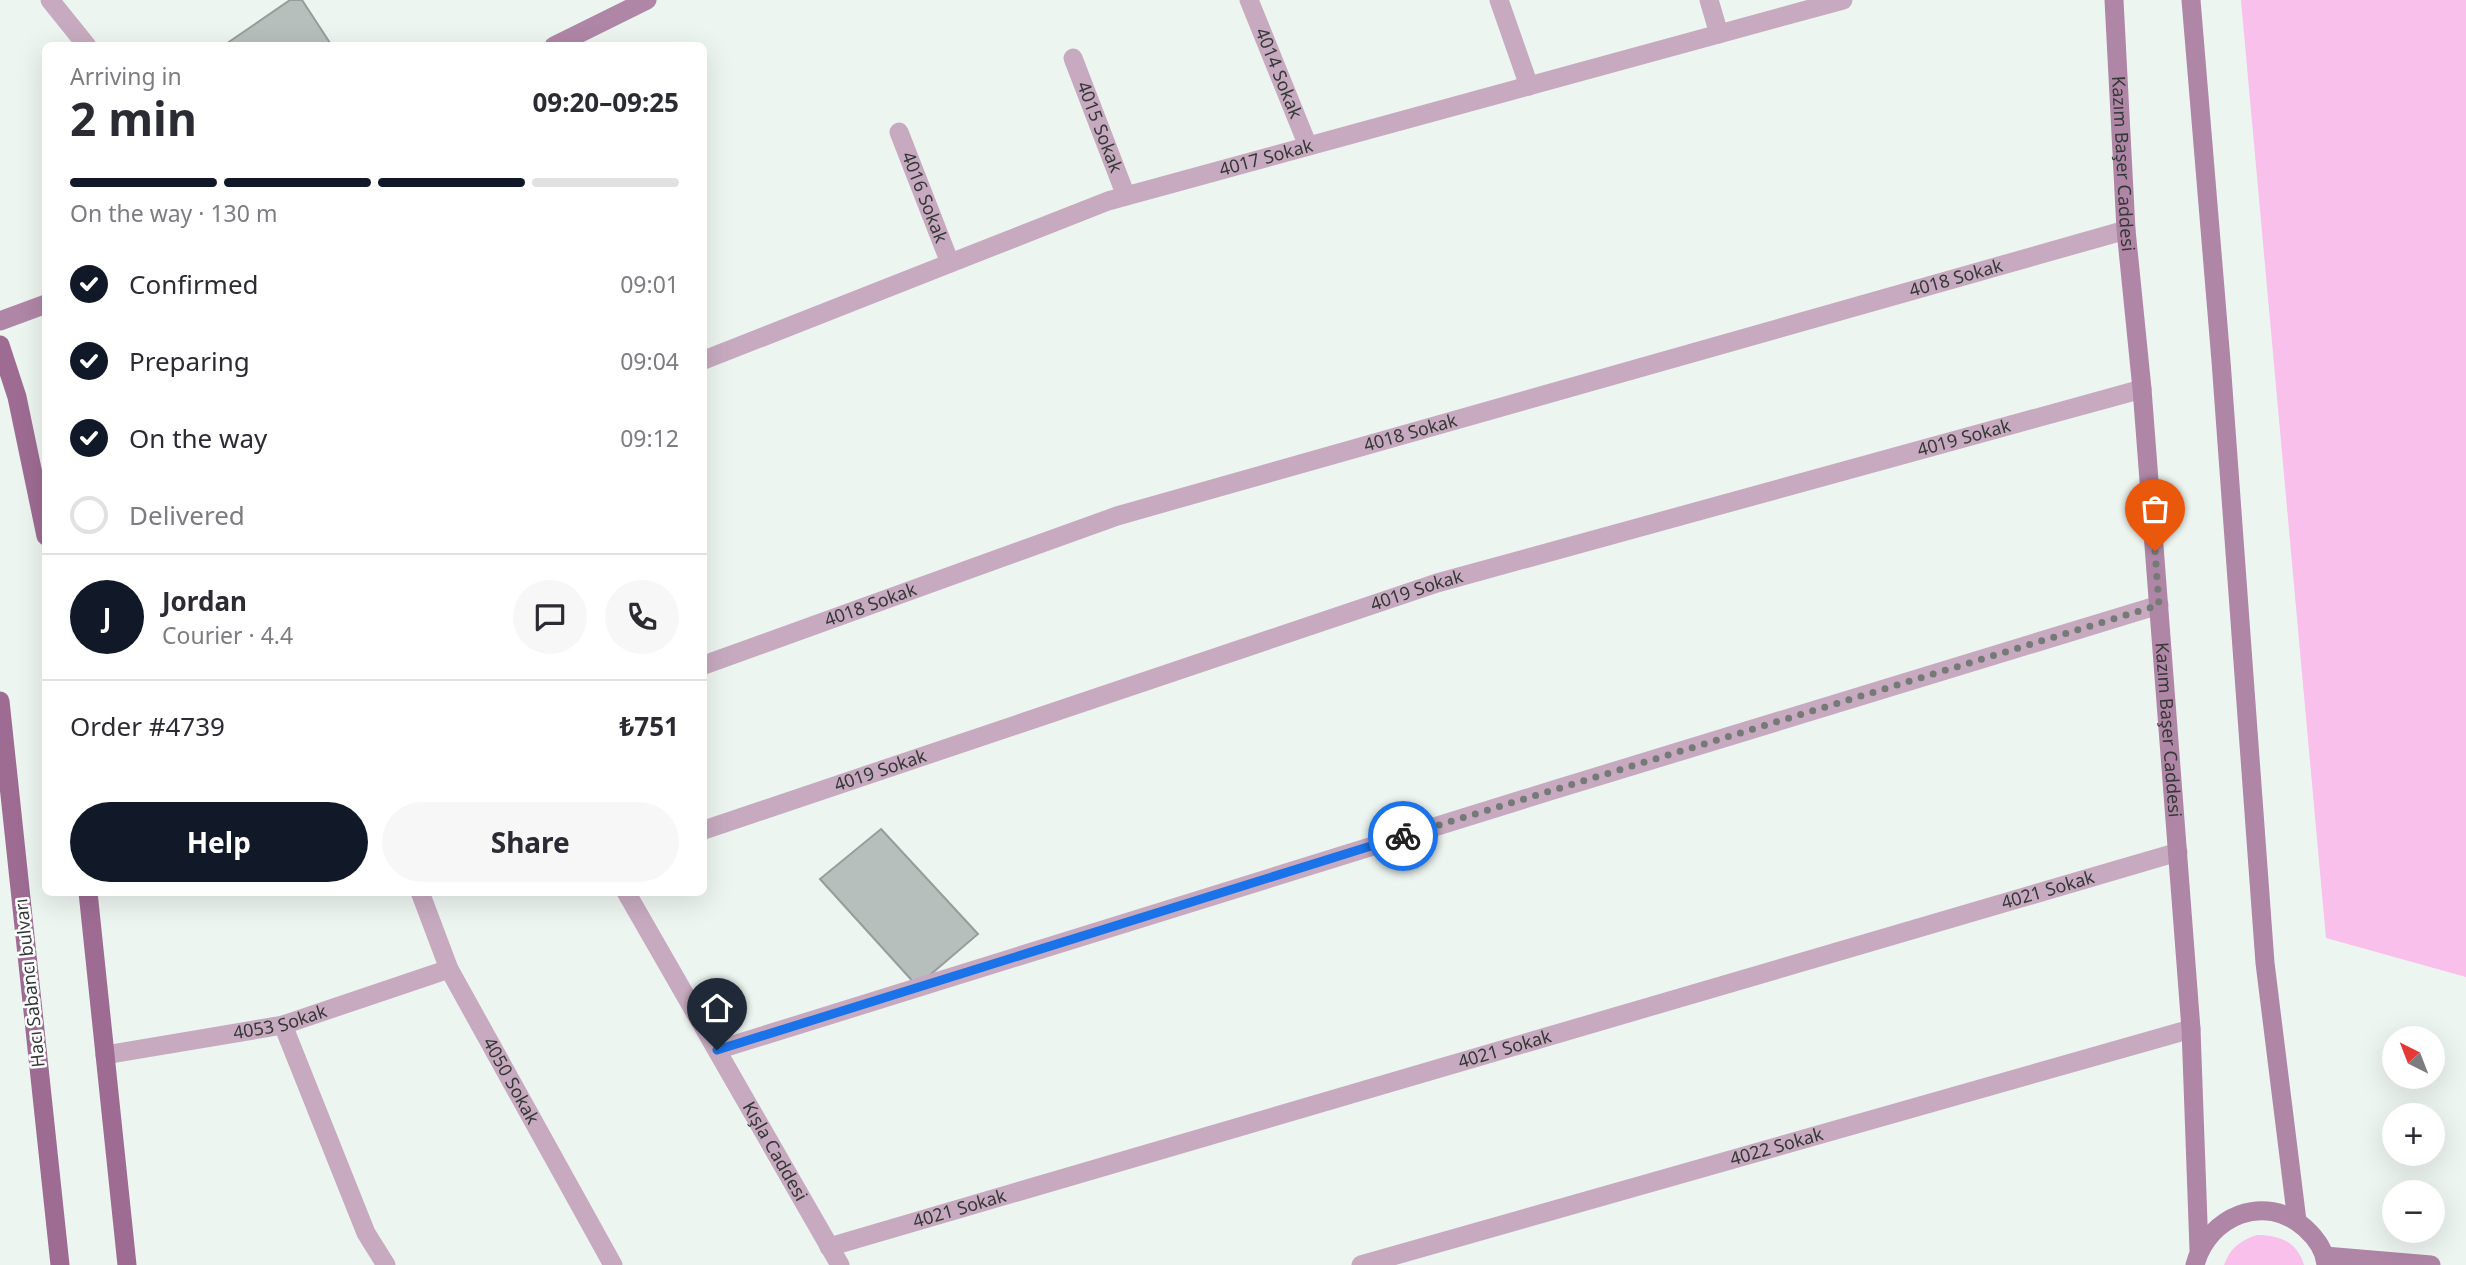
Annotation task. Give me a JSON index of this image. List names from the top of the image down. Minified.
{"streets":{"main road":["Kazım Başer Caddesi","Hacı Sabancı bulvarı"],"street":["4014 Sokak","4015 Sokak","4017 Sokak","4016 Sokak","4018 Sokak","4019 Sokak","4021 Sokak","4053 Sokak","4050 Sokak","4022 Sokak","Kışla Caddesi"]},"crossings":[["4014 Sokak","4017 Sokak"],["4015 Sokak","4017 Sokak"],["4017 Sokak","4016 Sokak"],["Kazım Başer Caddesi","4018 Sokak"],["Kazım Başer Caddesi","4019 Sokak"],["Kazım Başer Caddesi","4021 Sokak"],["Kazım Başer Caddesi","4022 Sokak"],["4021 Sokak","Kışla Caddesi"],["4053 Sokak","4050 Sokak"]],"north":"top left","page":{"heading":["2 min","Arriving in","09:20–09:25"],"panel":["Jordan","Courier · 4.4","Order #4739","₺751"],"bar":"On the way · 130 m","list":[["Confirmed","09:01"],["Preparing","09:04"],["On the way","09:12"],"Delivered"],"round":"J","buttons":["Help","Share"],"map_buttons":["+","−"]}}
